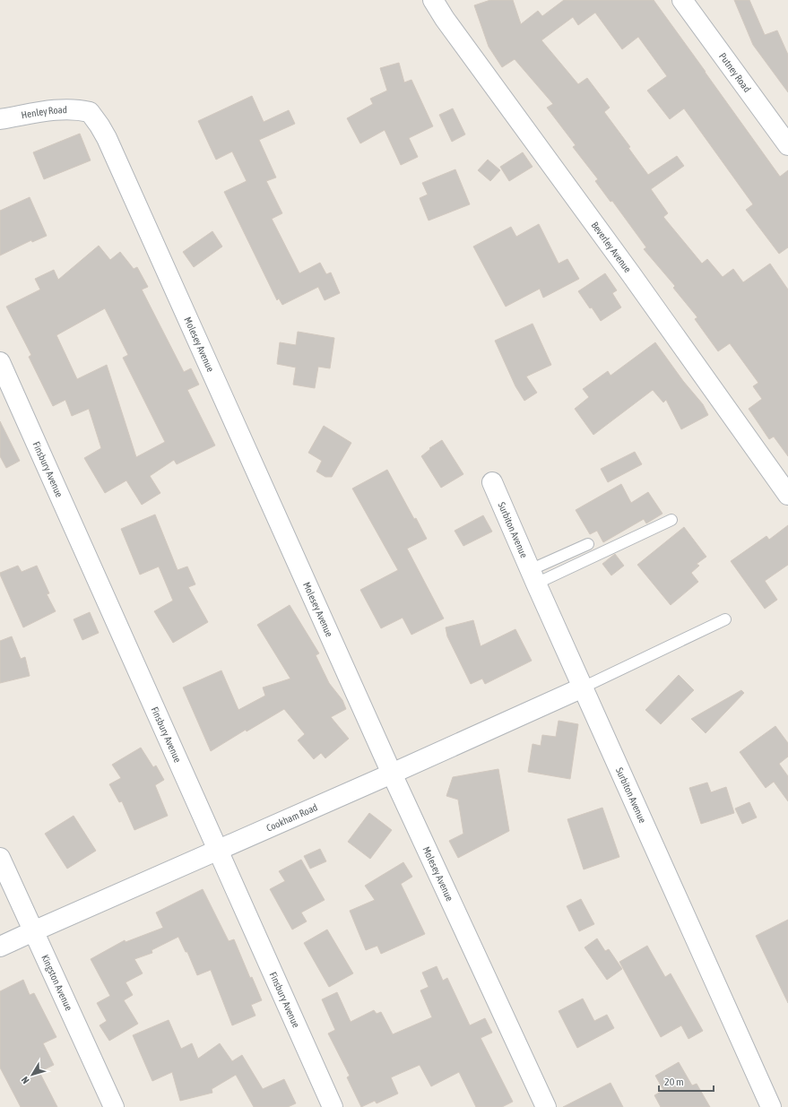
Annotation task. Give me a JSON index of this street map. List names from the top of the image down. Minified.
{"streets":{"street":["Putney Road","Henley Road","Beverley Avenue","Molesey Avenue","Finsbury Avenue","Surbiton Avenue","Cookham Road","Kingston Avenue"]},"crossings":[["Henley Road","Molesey Avenue"],["Molesey Avenue","Cookham Road"],["Finsbury Avenue","Cookham Road"],["Surbiton Avenue","Cookham Road"],["Cookham Road","Kingston Avenue"]],"scale_bar":"20 m","north":"bottom left"}
